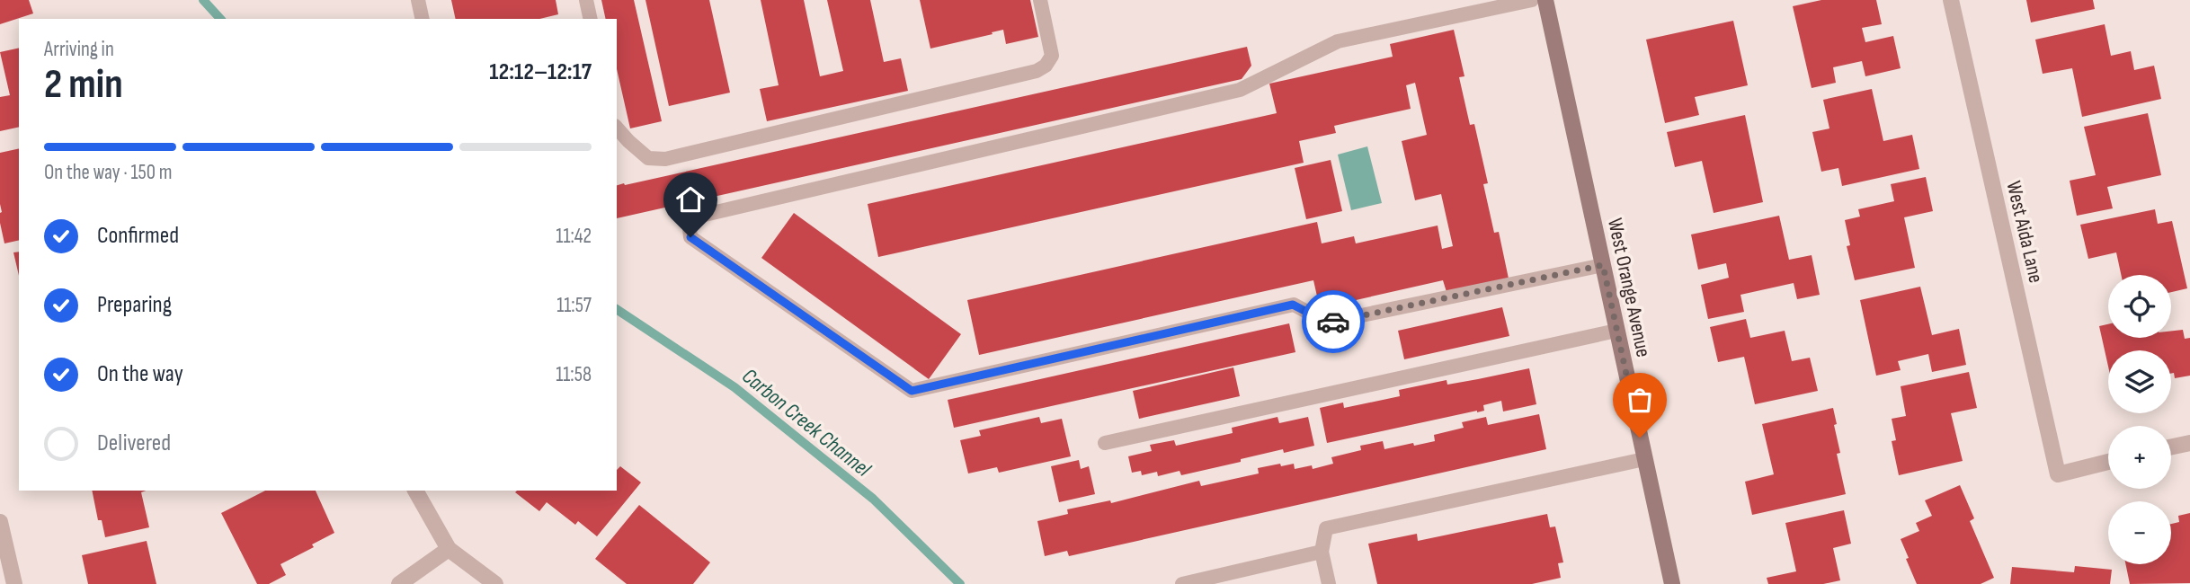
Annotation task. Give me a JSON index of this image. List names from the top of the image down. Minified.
{"streets":{"main road":["West Orange Avenue"],"street":["West Aida Lane"]},"water":["Carbon Creek Channel"],"page":{"heading":["2 min","Arriving in","12:12–12:17"],"bar":"On the way · 150 m","list":[["Confirmed","11:42"],["Preparing","11:57"],["On the way","11:58"],"Delivered"],"map_buttons":["+","−"]}}
